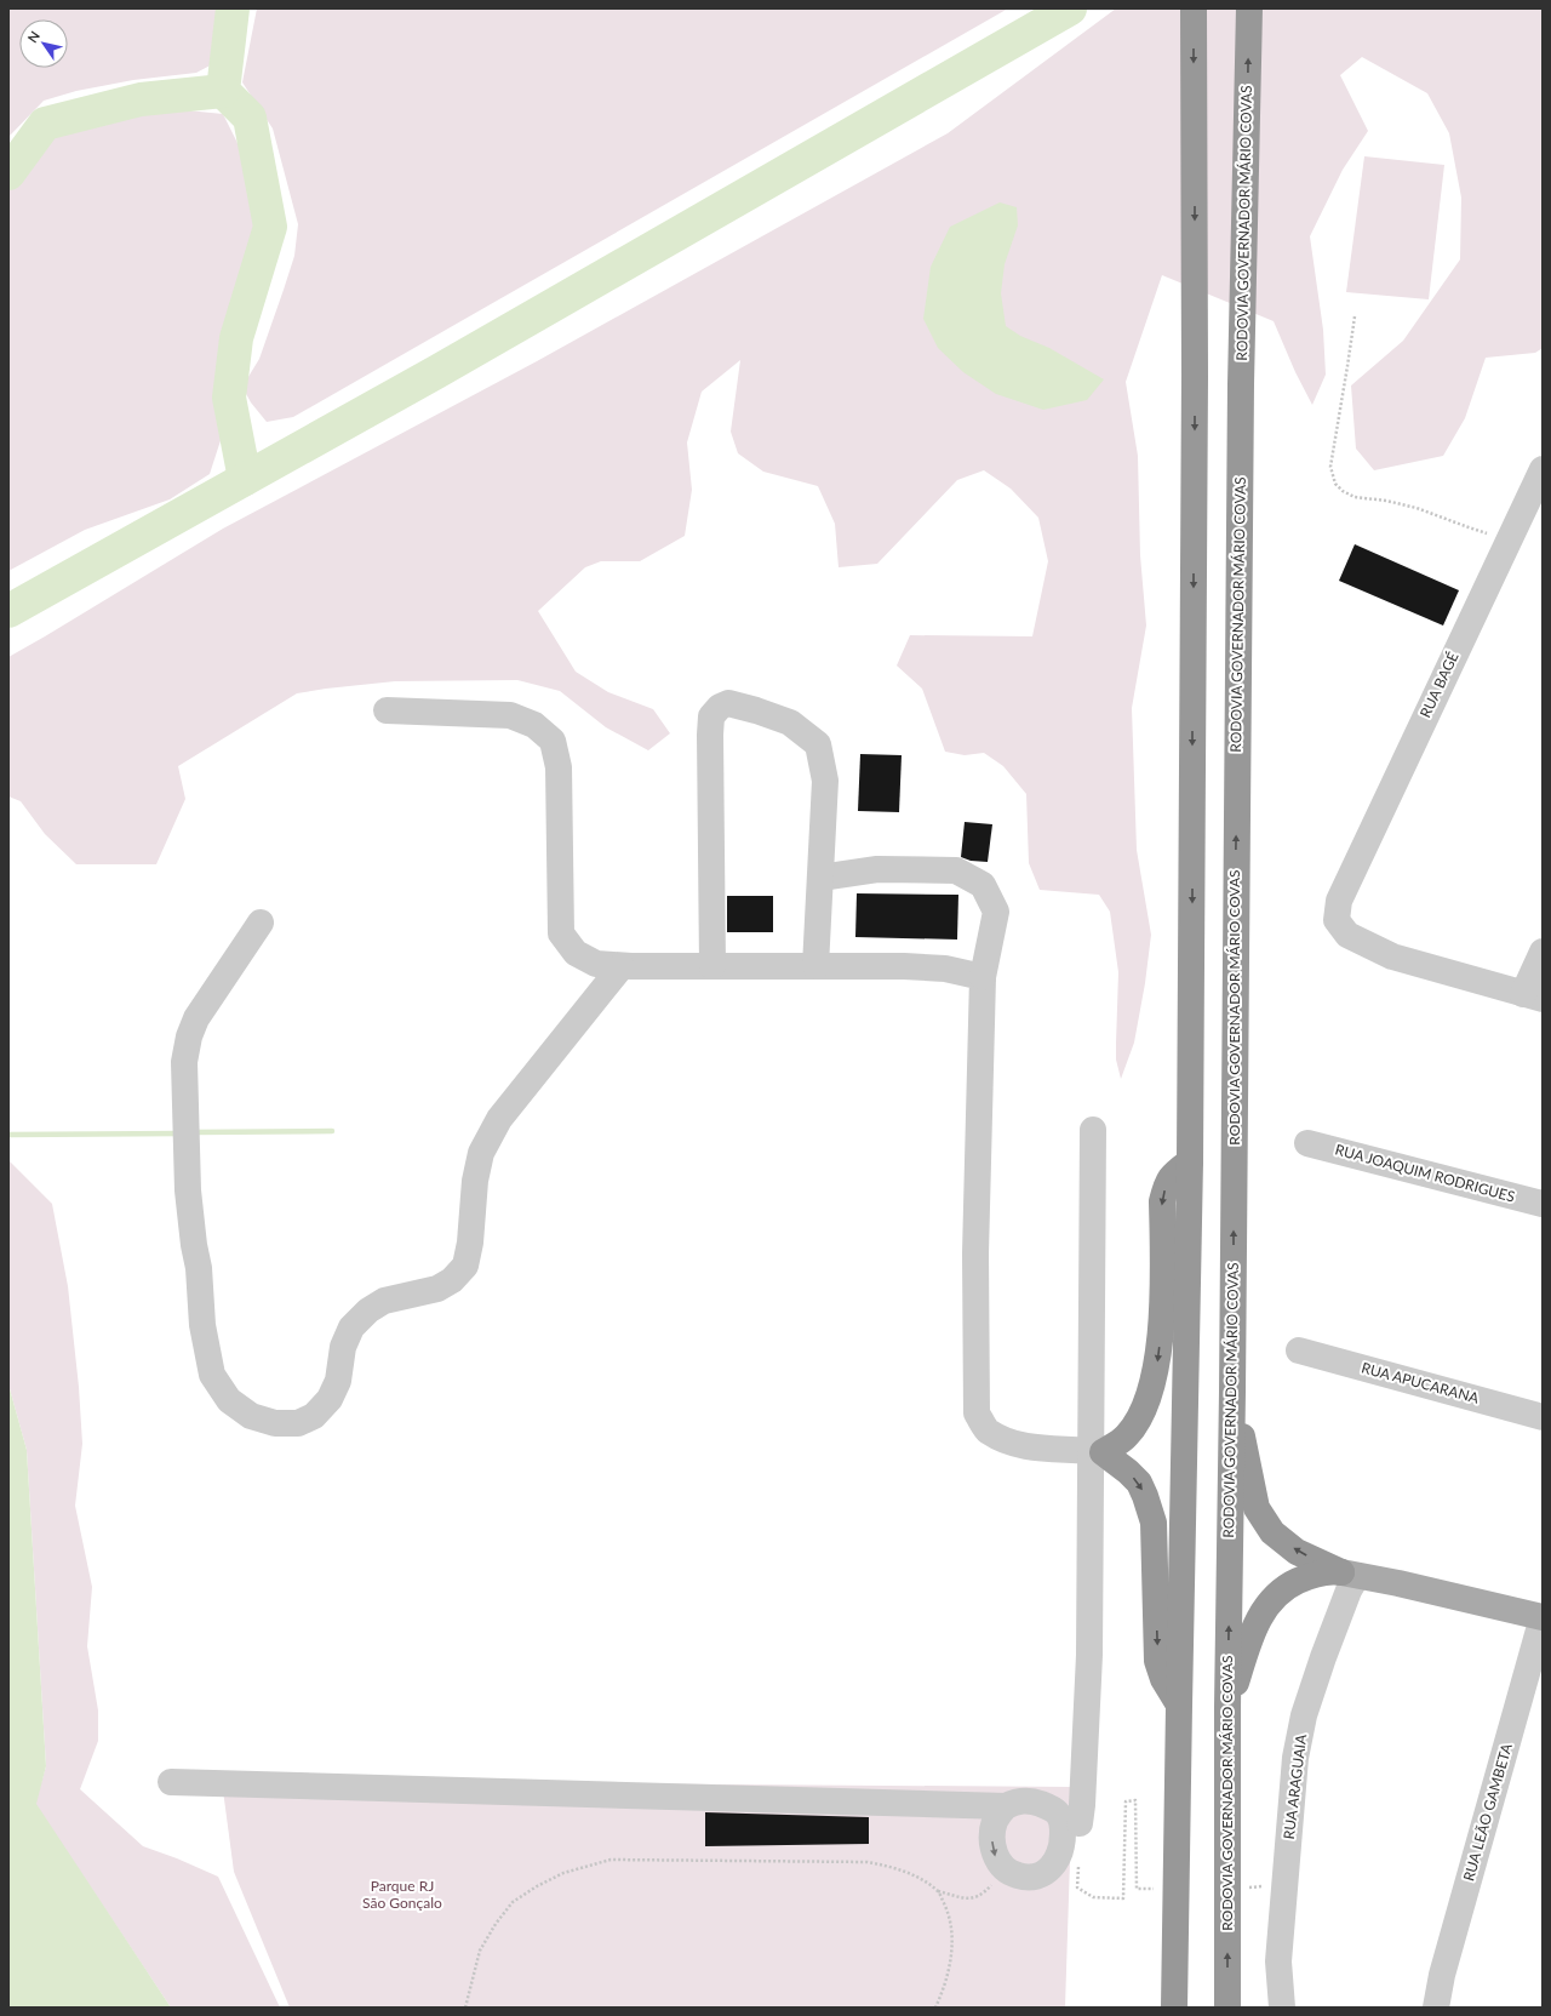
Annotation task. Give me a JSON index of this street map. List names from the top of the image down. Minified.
{"streets":{"highway":["RODOVIA GOVERNADOR MÁRIO COVAS"],"street":["RUA BAGÉ","RUA JOAQUIM RODRIGUES","RUA APUCARANA","RUA ARAGUAIA","RUA LEÃO GAMBETA"]},"parks":["Parque RJ São Gonçalo"],"north":"top left"}
